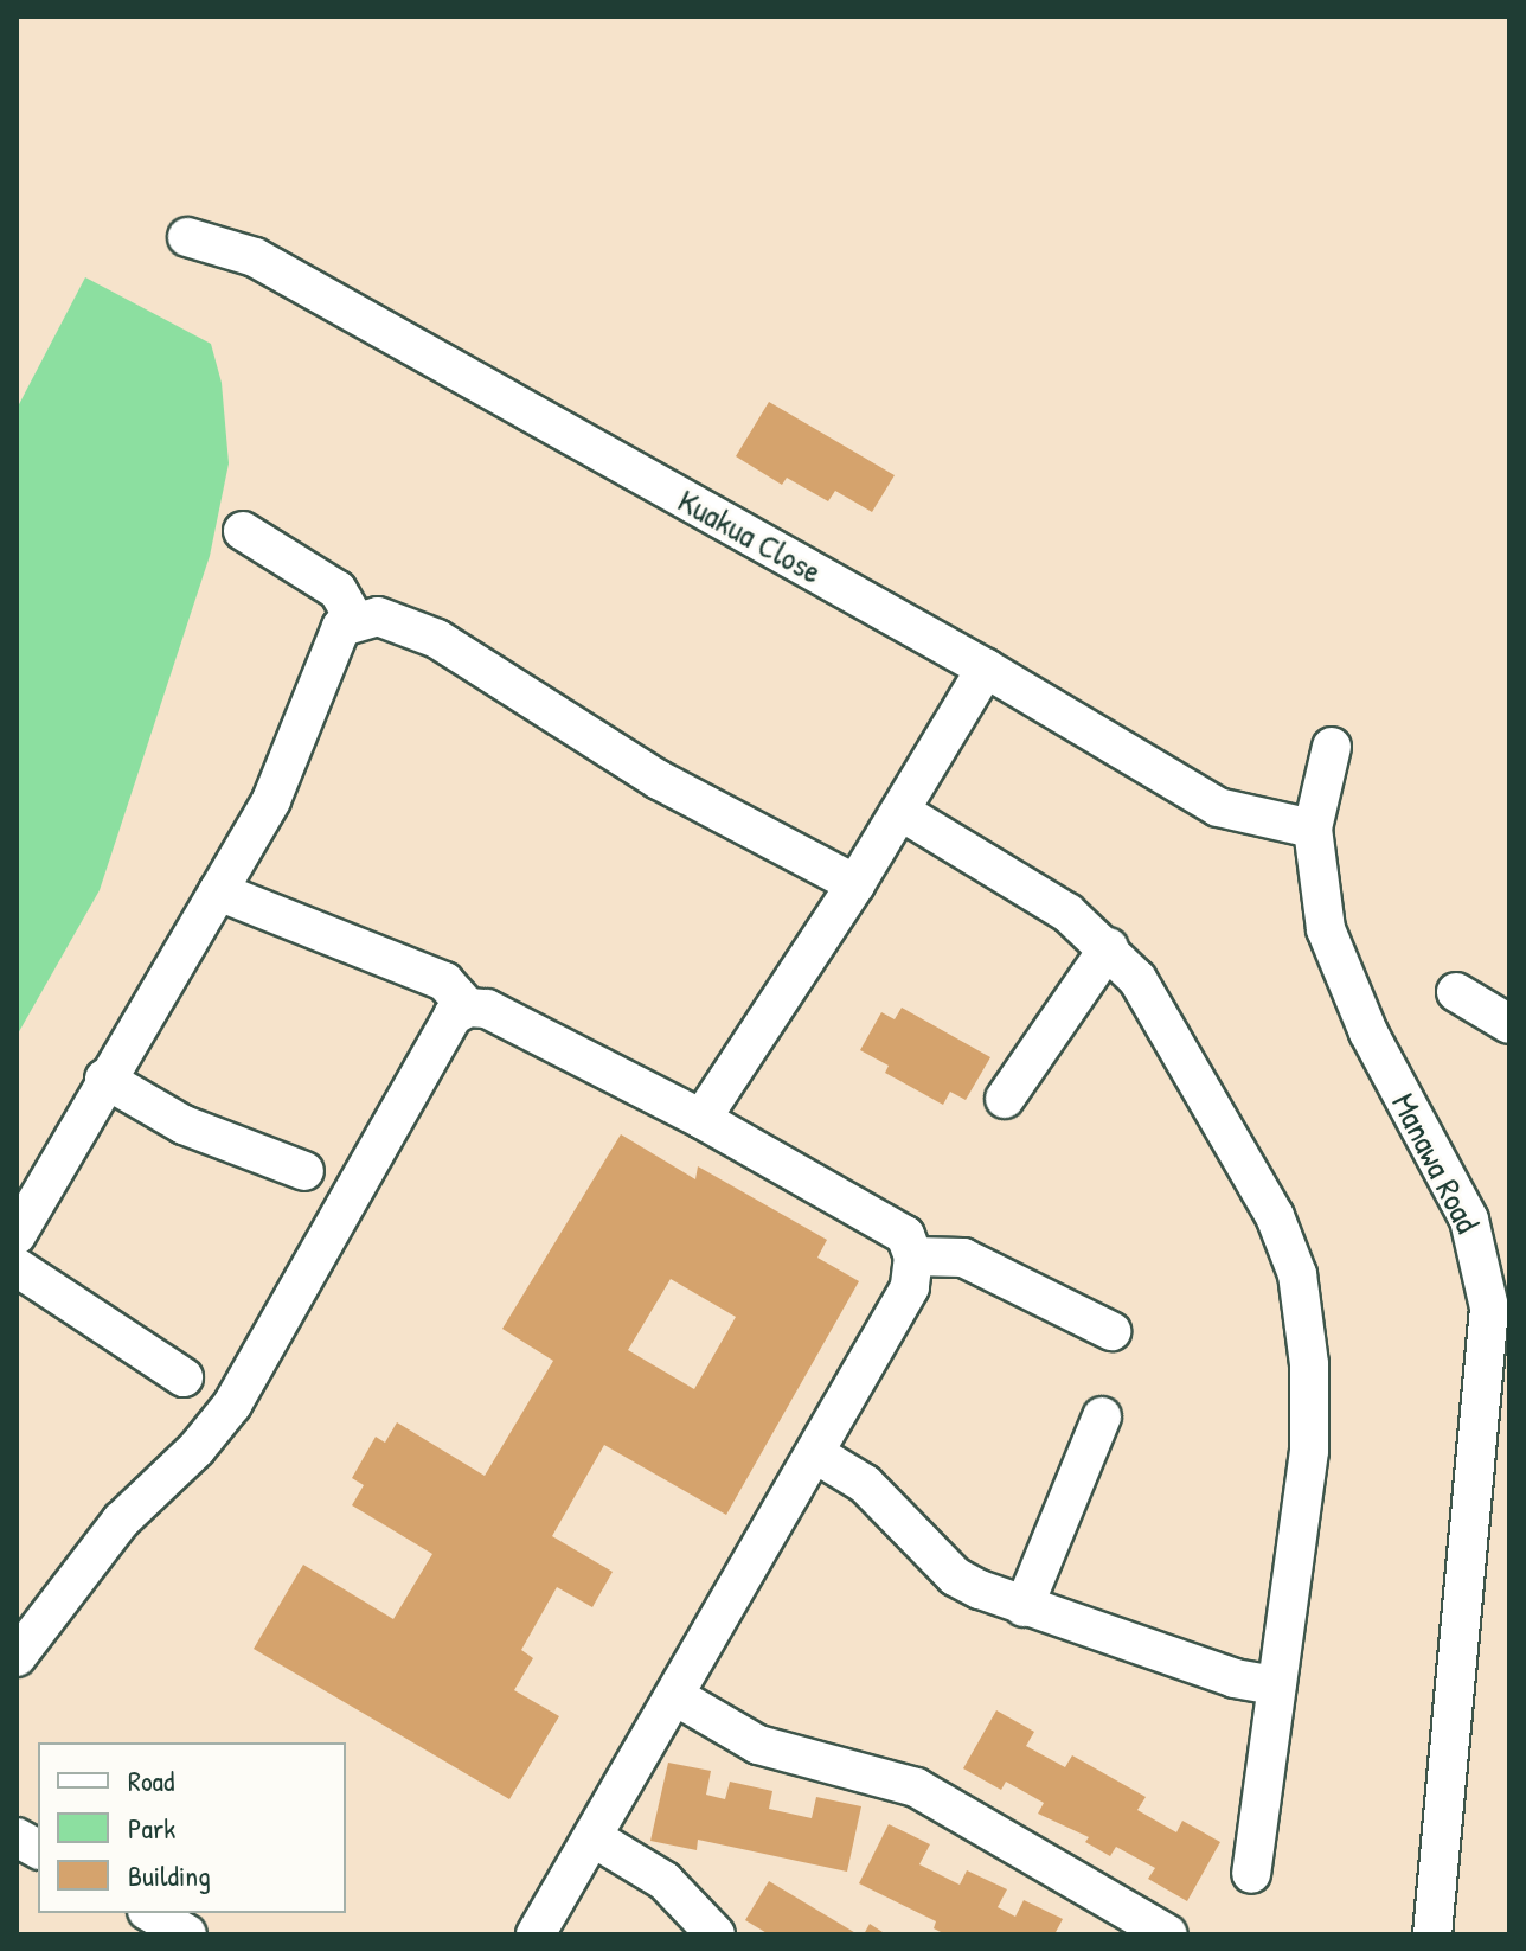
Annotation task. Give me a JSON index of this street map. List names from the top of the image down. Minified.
{"streets":{"street":["Kuakua Close","Manawa Road"]},"crossings":[["Kuakua Close","Manawa Road"]],"legend":["Road","Park","Building"]}
